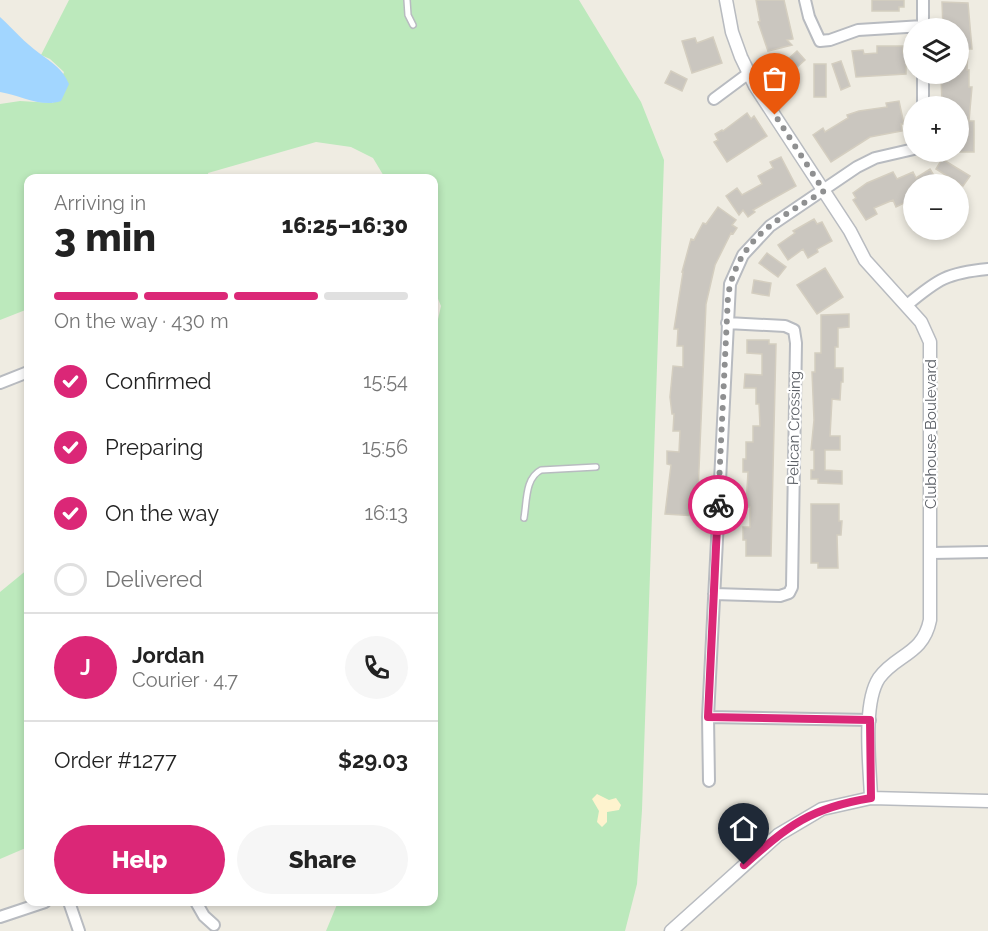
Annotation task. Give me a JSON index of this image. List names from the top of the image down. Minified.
{"streets":{"street":["Pelican Crossing","Clubhouse Boulevard"]},"page":{"map_buttons":["+","−"],"heading":["3 min","Arriving in","16:25–16:30"],"panel":["Jordan","Courier · 4.7","Order #1277","$29.03"],"bar":"On the way · 430 m","list":[["Confirmed","15:54"],["Preparing","15:56"],["On the way","16:13"],"Delivered"],"round":"J","buttons":["Help","Share"]}}
